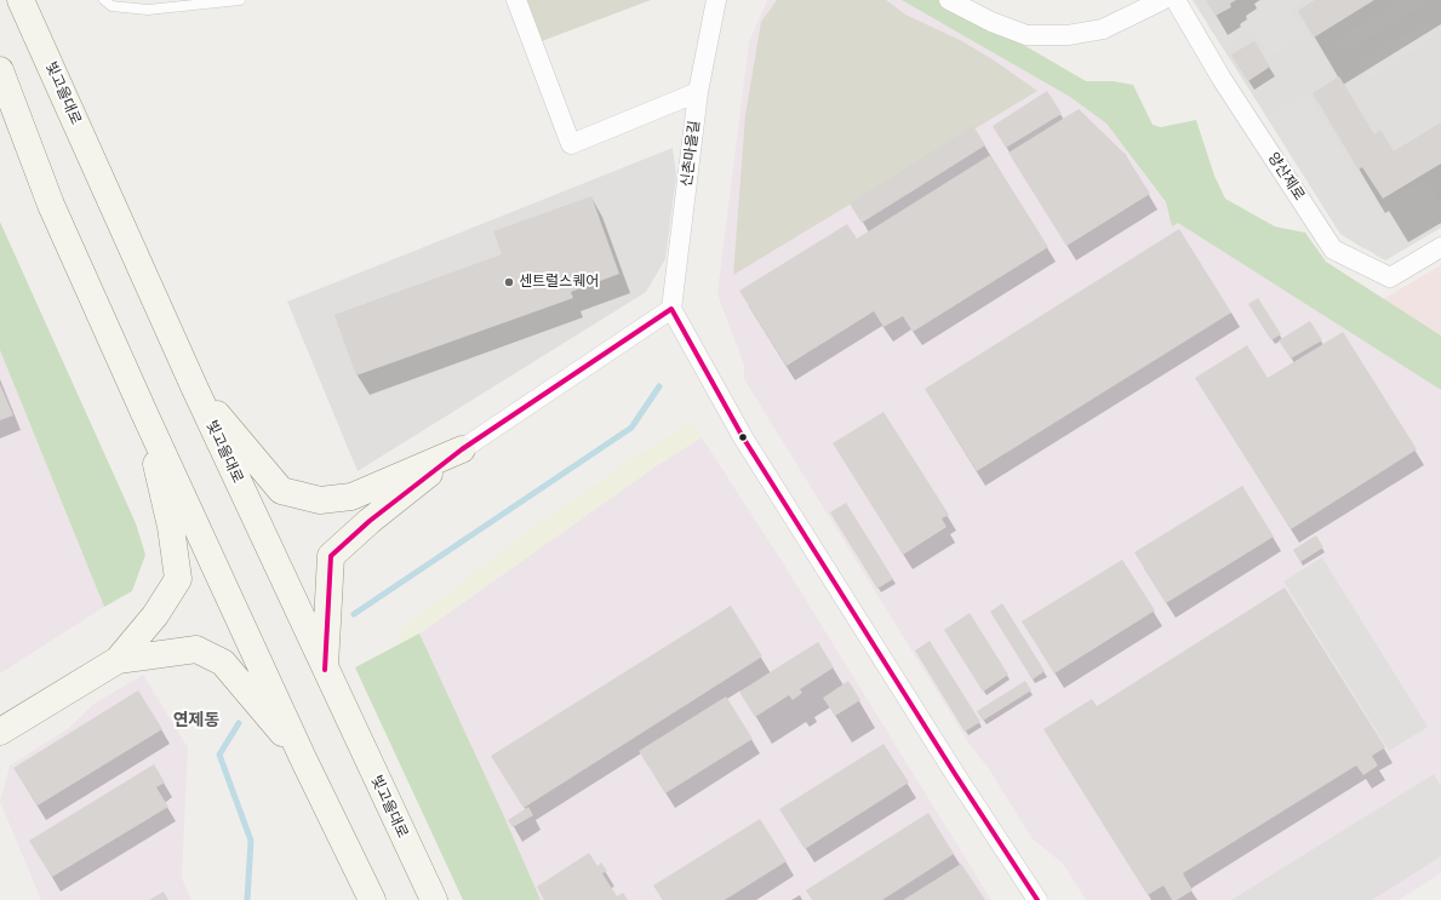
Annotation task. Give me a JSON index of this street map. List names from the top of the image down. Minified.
{"streets":{"main road":["빛고을대로"],"street":["신촌마을길","양산제로"]},"districts":["연제동"],"places":["센트럴스퀘어"]}
